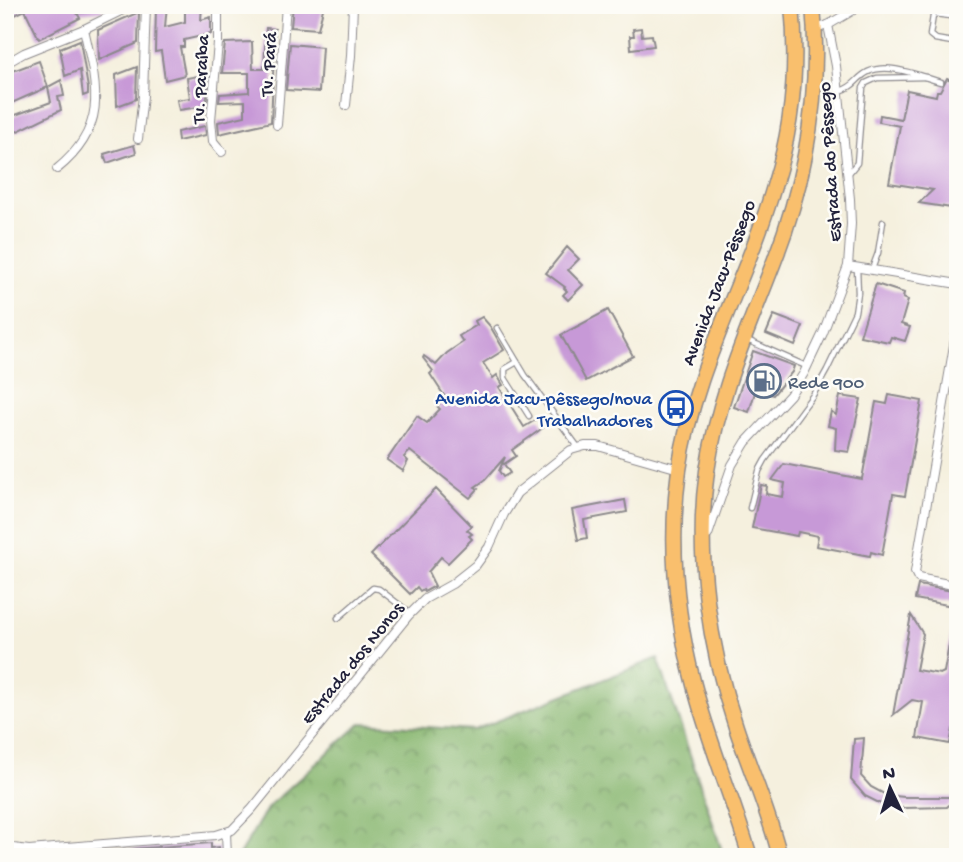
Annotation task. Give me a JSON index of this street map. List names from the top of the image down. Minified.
{"streets":{"highway":["Avenida Jacu-Pêssego"],"street":["Tv. Pará","Tv. Paraíba","Estrada do Pêssego","Estrada dos Nonos"]},"places":{"fuel station":["Rede 900"],"bus stop":["Avenida Jacu-pêssego/nova Trabalhadores"]},"north":"top"}
